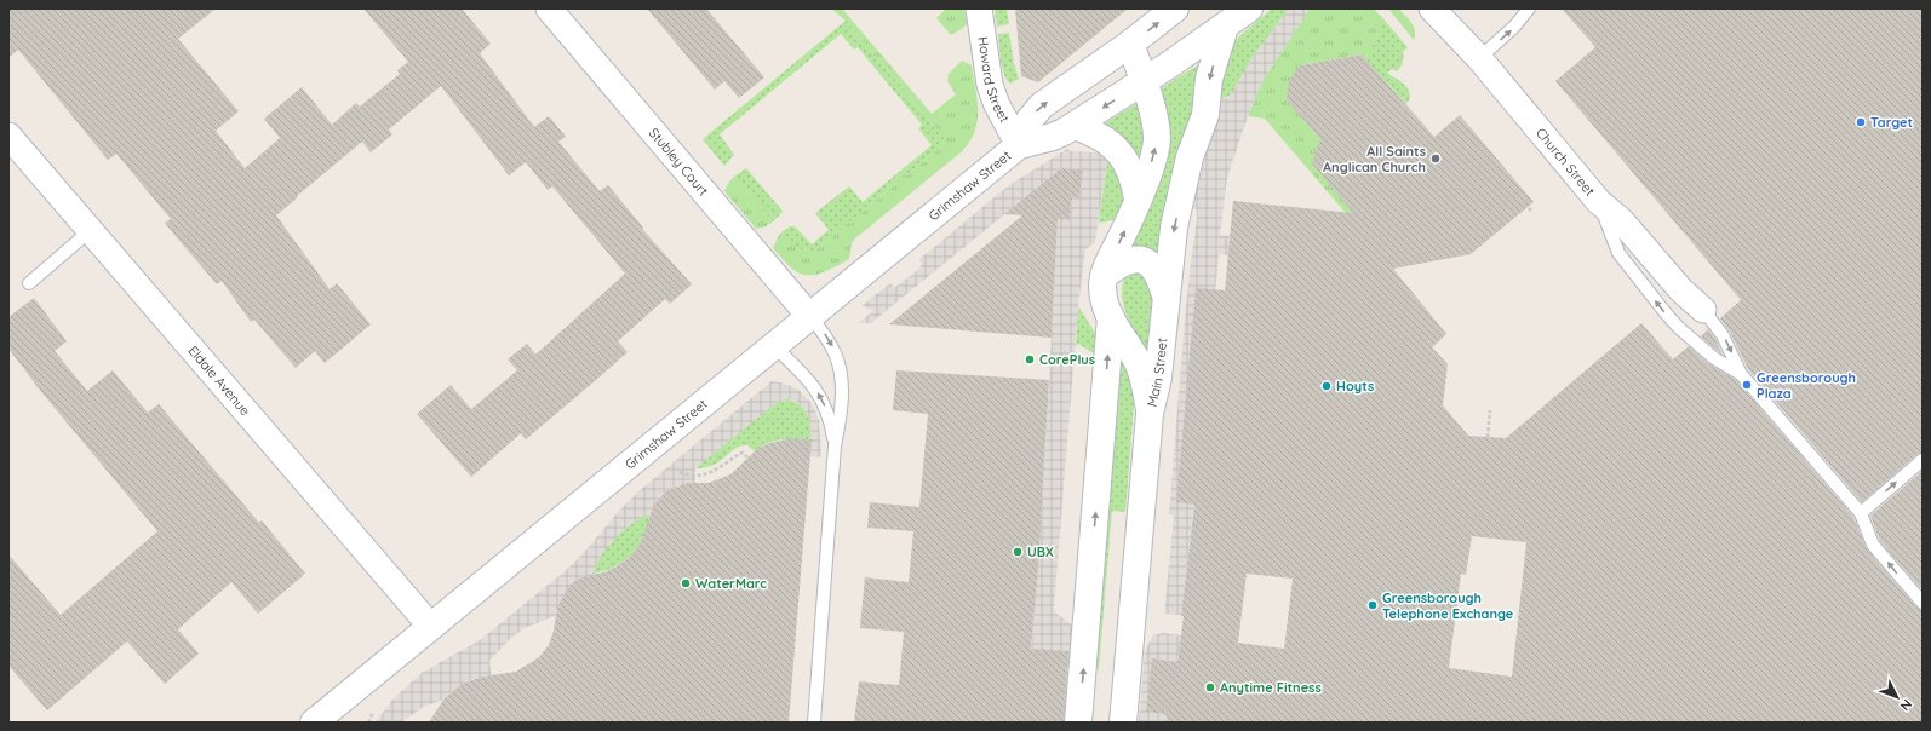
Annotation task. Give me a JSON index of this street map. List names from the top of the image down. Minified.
{"streets":{"street":["Howard Street","Church Street","Stubley Court","Grimshaw Street","Main Street","Eldale Avenue"]},"crossings":[["Howard Street","Grimshaw Street"],["Stubley Court","Grimshaw Street"],["Grimshaw Street","Main Street"],["Grimshaw Street","Eldale Avenue"]],"places":["Target","All Saints Anglican Church","CorePlus","Greensborough Plaza","Hoyts","UBX","WaterMarc","Greensborough Telephone Exchange","Anytime Fitness"],"north":"bottom right"}
